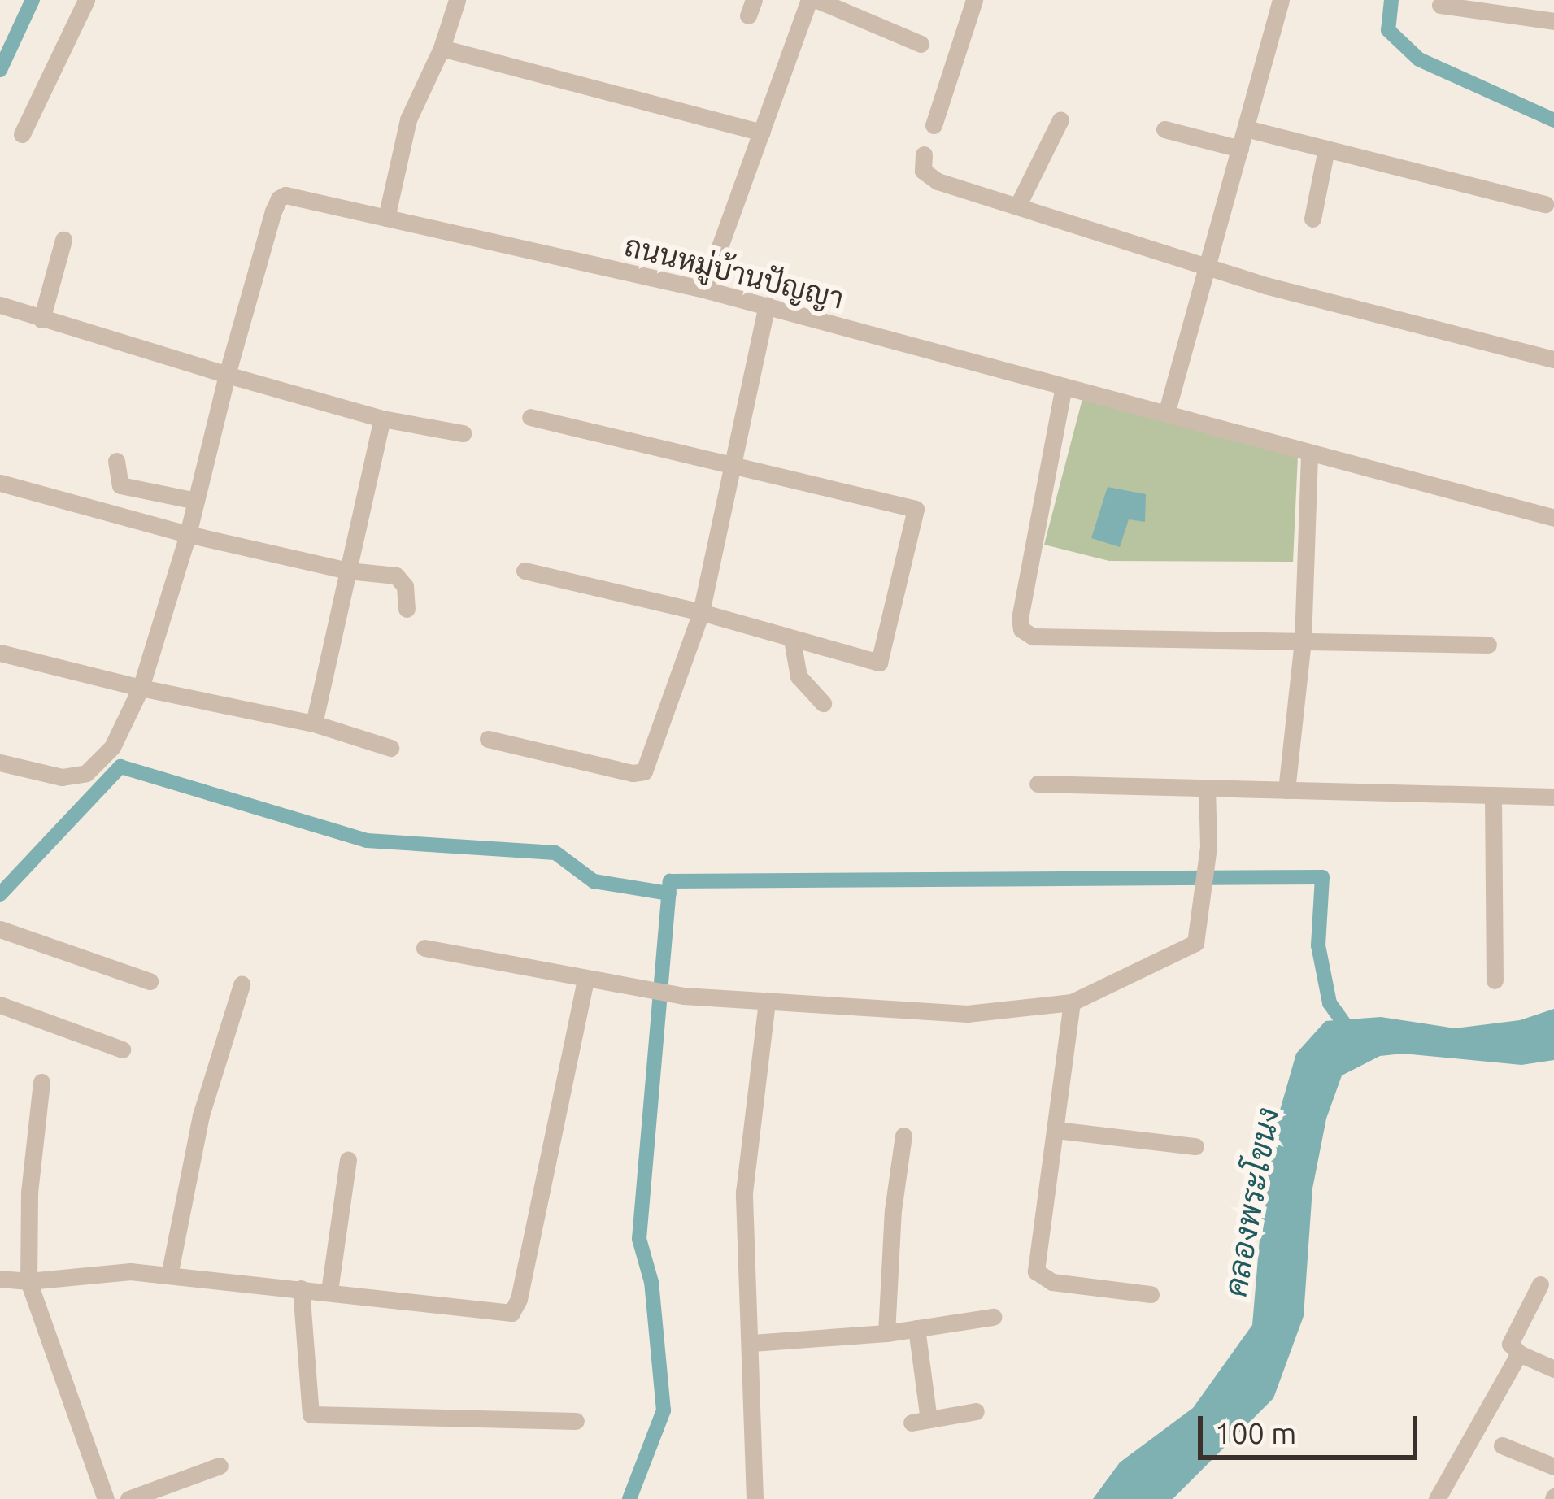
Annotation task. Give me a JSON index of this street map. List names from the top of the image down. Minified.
{"streets":{"street":["ถนนหมู่บ้านปัญญา"]},"water":["คลองพระโขนง"],"scale_bar":"100 m"}
